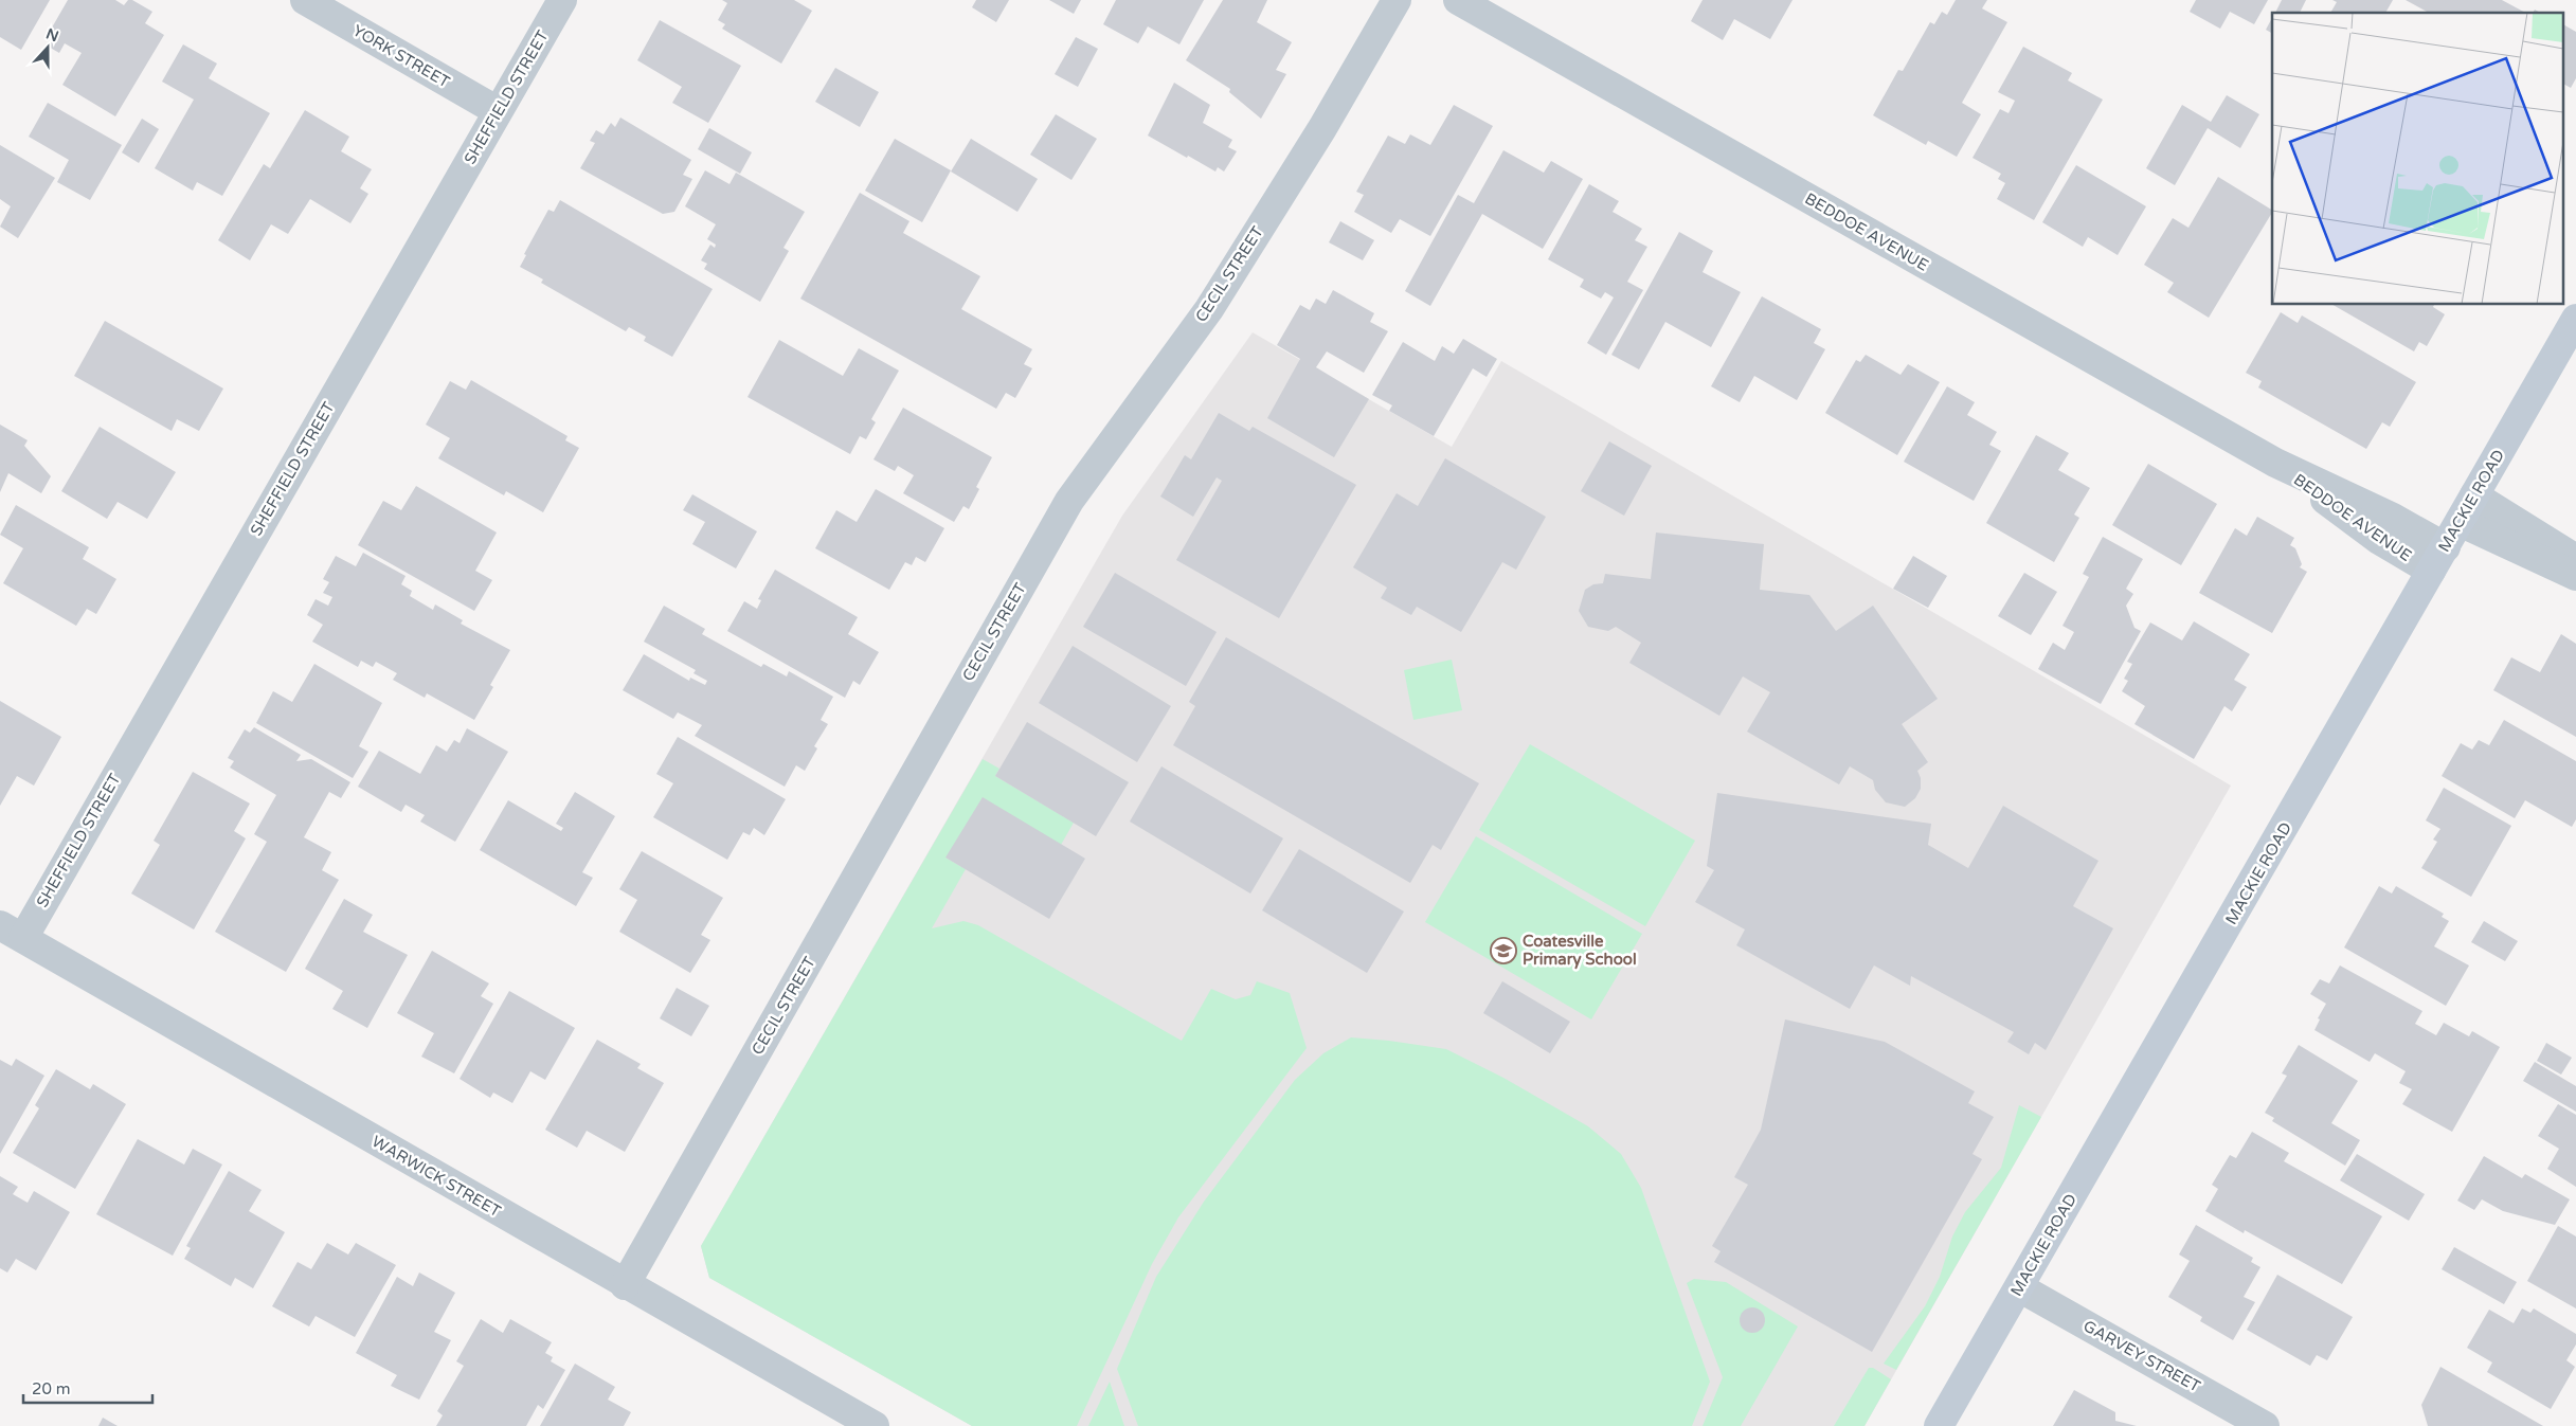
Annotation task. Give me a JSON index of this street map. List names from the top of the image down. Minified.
{"streets":{"street":["YORK STREET","SHEFFIELD STREET","BEDDOE AVENUE","CECIL STREET","MACKIE ROAD","WARWICK STREET","GARVEY STREET"]},"crossings":[["YORK STREET","SHEFFIELD STREET"],["SHEFFIELD STREET","WARWICK STREET"],["BEDDOE AVENUE","MACKIE ROAD"],["CECIL STREET","WARWICK STREET"],["MACKIE ROAD","GARVEY STREET"]],"places":{"school or university":["Coatesville Primary School"]},"scale_bar":"20 m","north":"top"}
